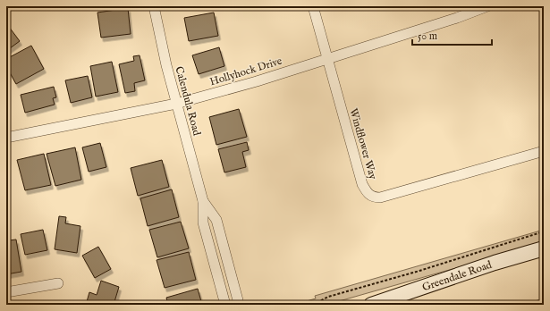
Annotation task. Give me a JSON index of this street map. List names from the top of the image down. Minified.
{"streets":{"street":["Hollyhock Drive","Calendula Road","Windflower Way","Greendale Road"]},"crossings":[["Hollyhock Drive","Calendula Road"],["Hollyhock Drive","Windflower Way"]],"scale_bar":"50 m"}
